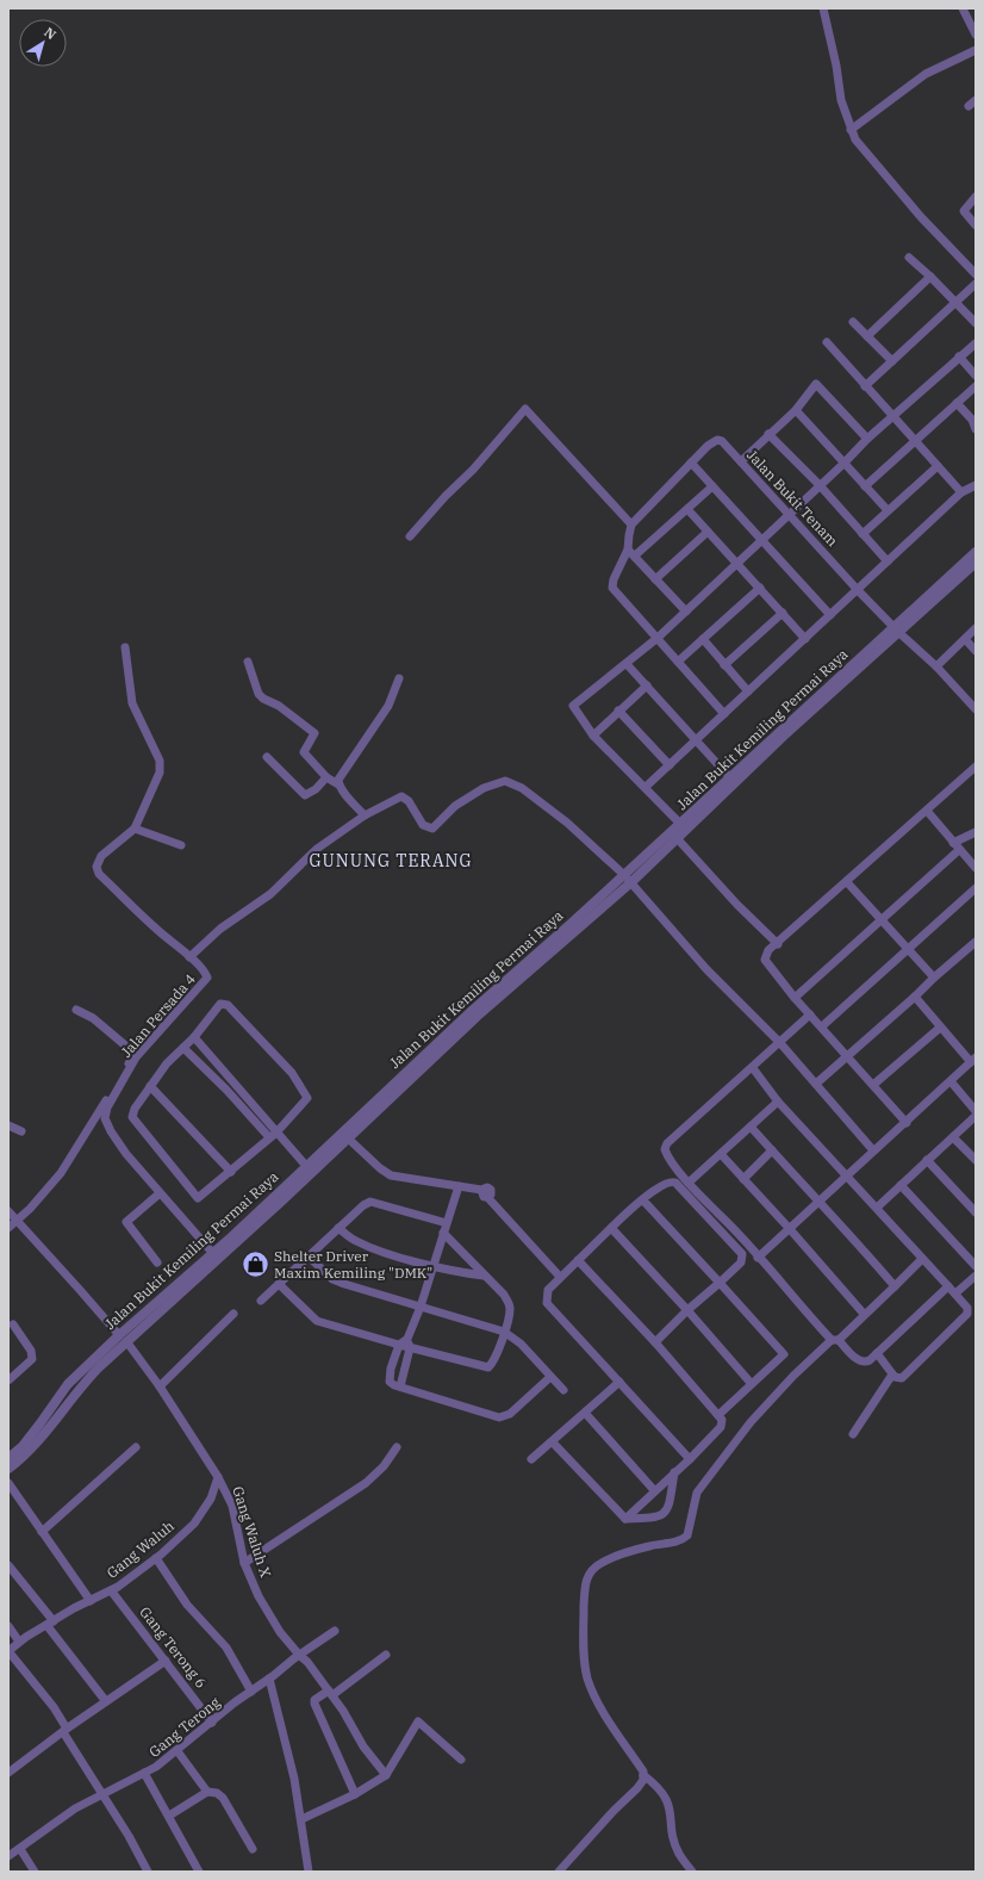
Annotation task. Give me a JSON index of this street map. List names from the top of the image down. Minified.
{"streets":{"street":["Jalan Bukit Tenam","Jalan Bukit Kemiling Permai Raya","Jalan Persada 4","Gang Waluh X","Gang Waluh","Gang Terong 6","Gang Terong"]},"crossings":[["Jalan Bukit Tenam","Jalan Bukit Kemiling Permai Raya"],["Jalan Bukit Kemiling Permai Raya","Jalan Persada 4"],["Jalan Bukit Kemiling Permai Raya","Gang Waluh X"],["Gang Waluh X","Gang Waluh"],["Gang Waluh X","Gang Terong"],["Gang Waluh","Gang Terong 6"],["Gang Terong 6","Gang Terong"]],"districts":["GUNUNG TERANG"],"places":{"shop":["Shelter Driver Maxim Kemiling \"DMK\""]},"north":"top right"}
